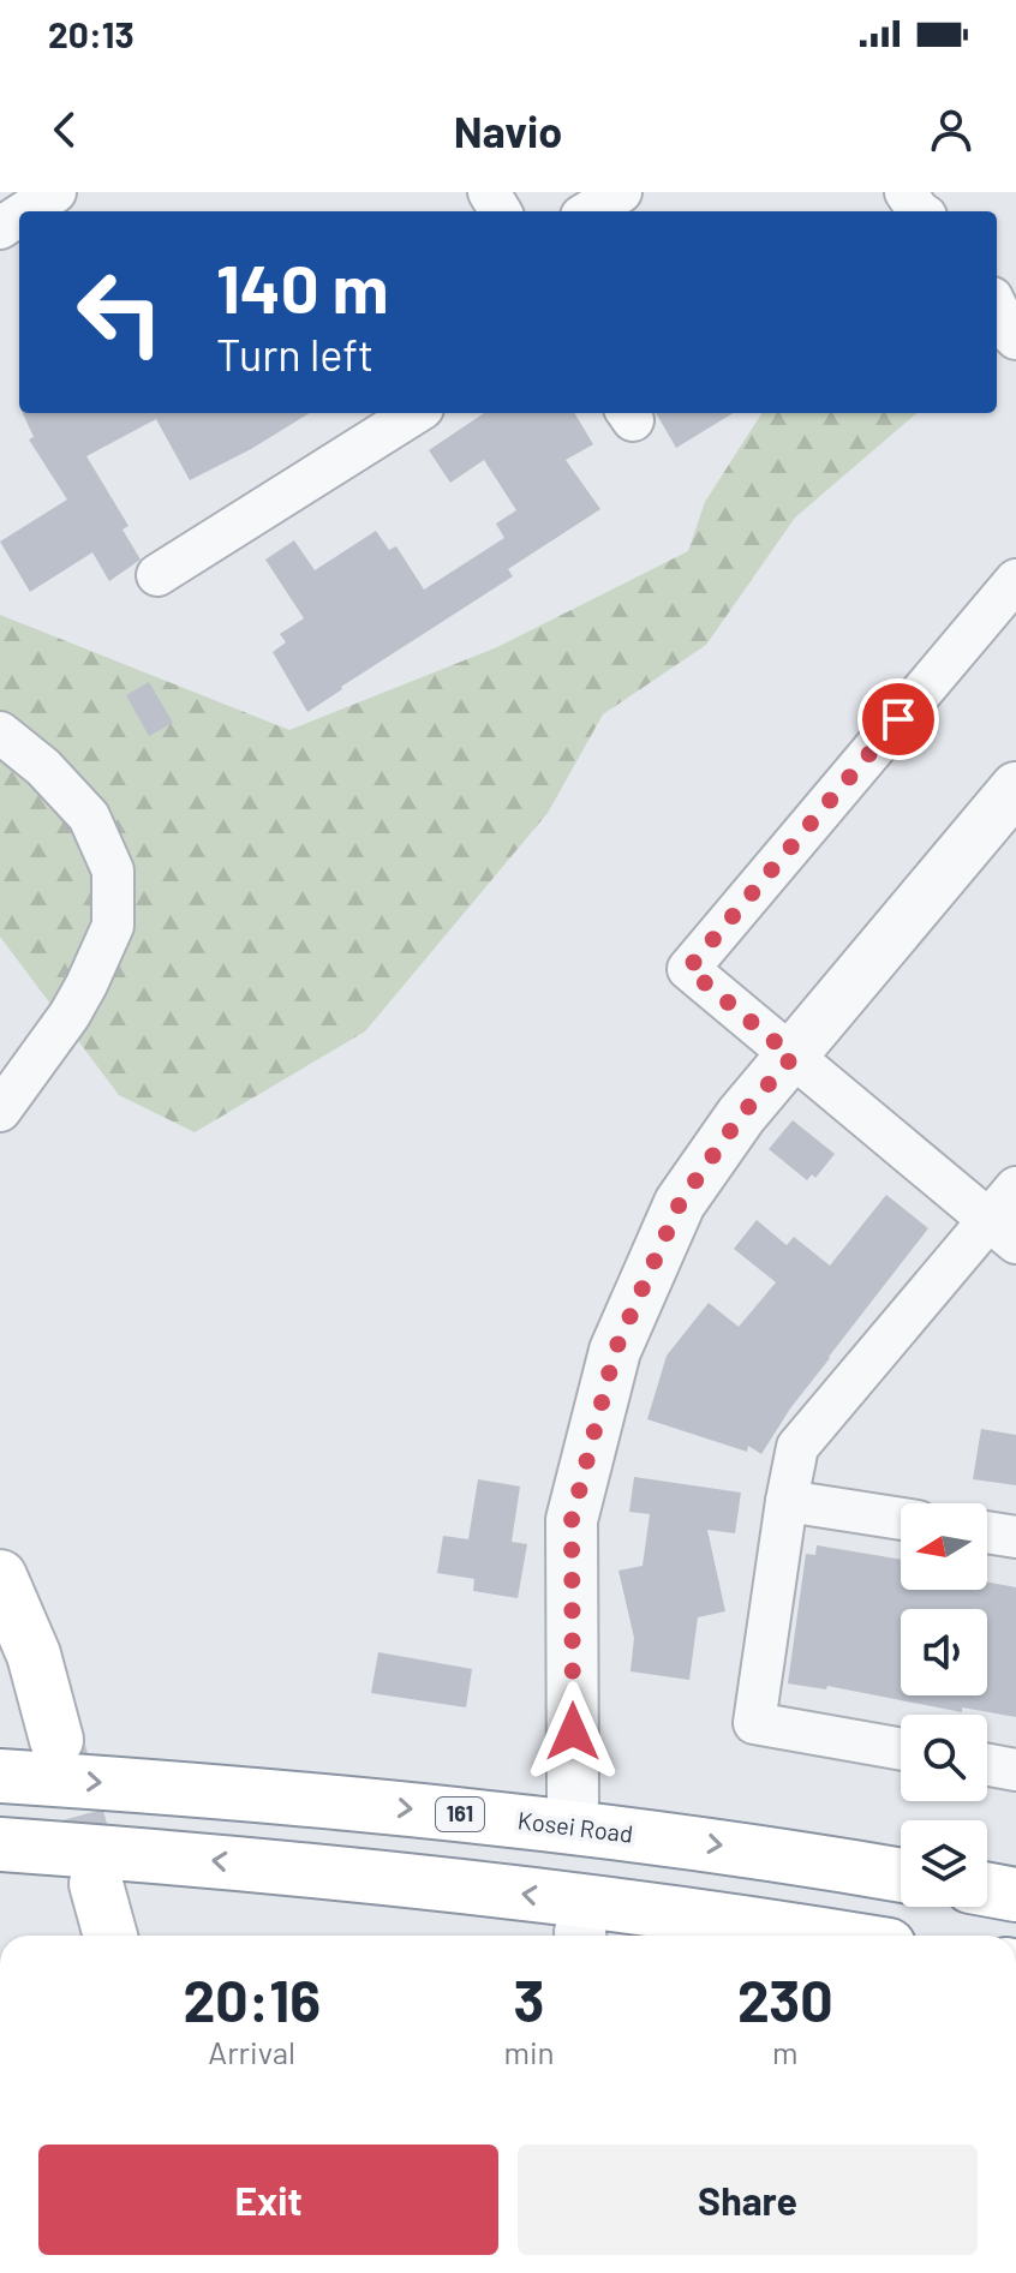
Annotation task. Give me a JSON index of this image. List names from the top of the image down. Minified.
{"streets":{"main road":["161","Kosei Road"]},"north":"left","page":{"status":"20:13","header":"Navio","turn":["140 m","Turn left"],"eta":["20:16","Arrival","3","min","230","m"],"buttons":["Exit","Share"]}}
